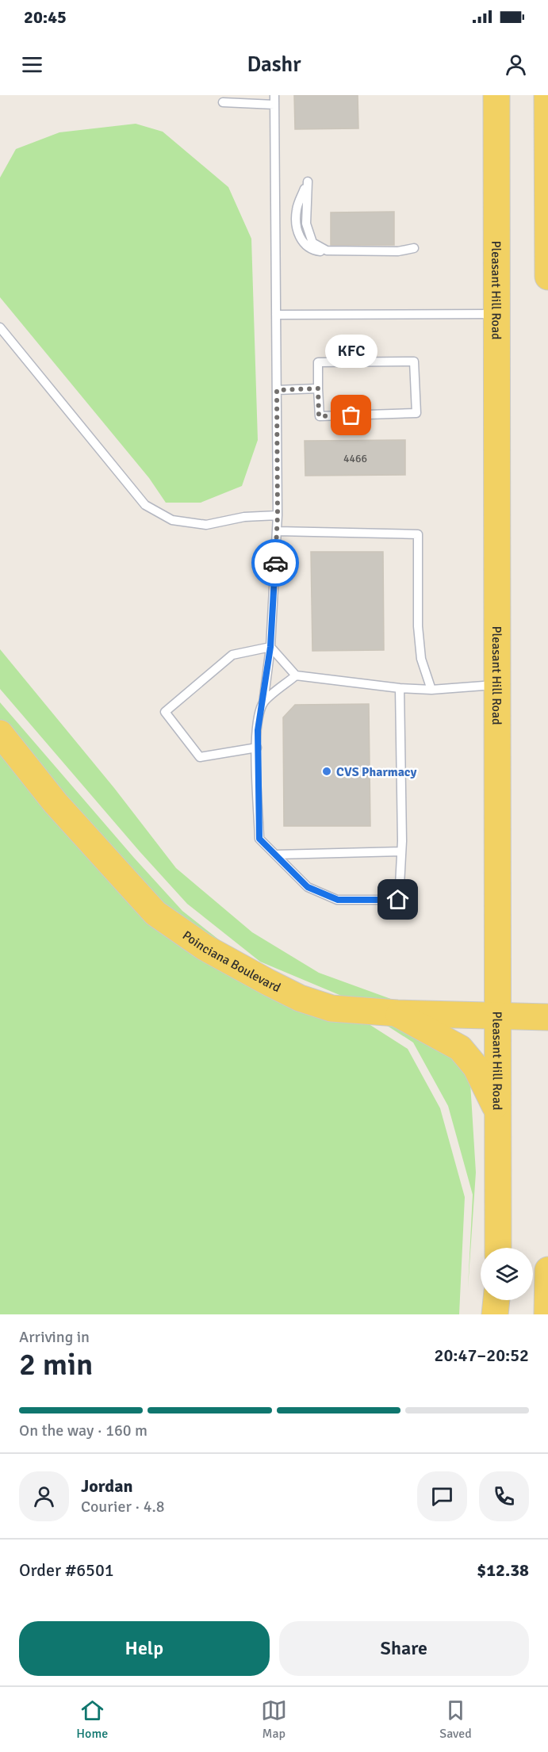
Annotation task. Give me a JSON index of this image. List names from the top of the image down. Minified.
{"streets":{"main road":["Pleasant Hill Road","Poinciana Boulevard"]},"crossings":[["Pleasant Hill Road","Poinciana Boulevard"]],"places":["KFC","CVS Pharmacy"],"house_numbers":["4466"],"page":{"status":"20:45","header":"Dashr","bubble":"KFC","heading":["2 min","Arriving in","20:47–20:52"],"panel":["Jordan","Courier · 4.8","Order #6501","$12.38"],"bar":"On the way · 160 m","buttons":["Help","Share"],"tabs":["Home","Map","Saved"]}}
